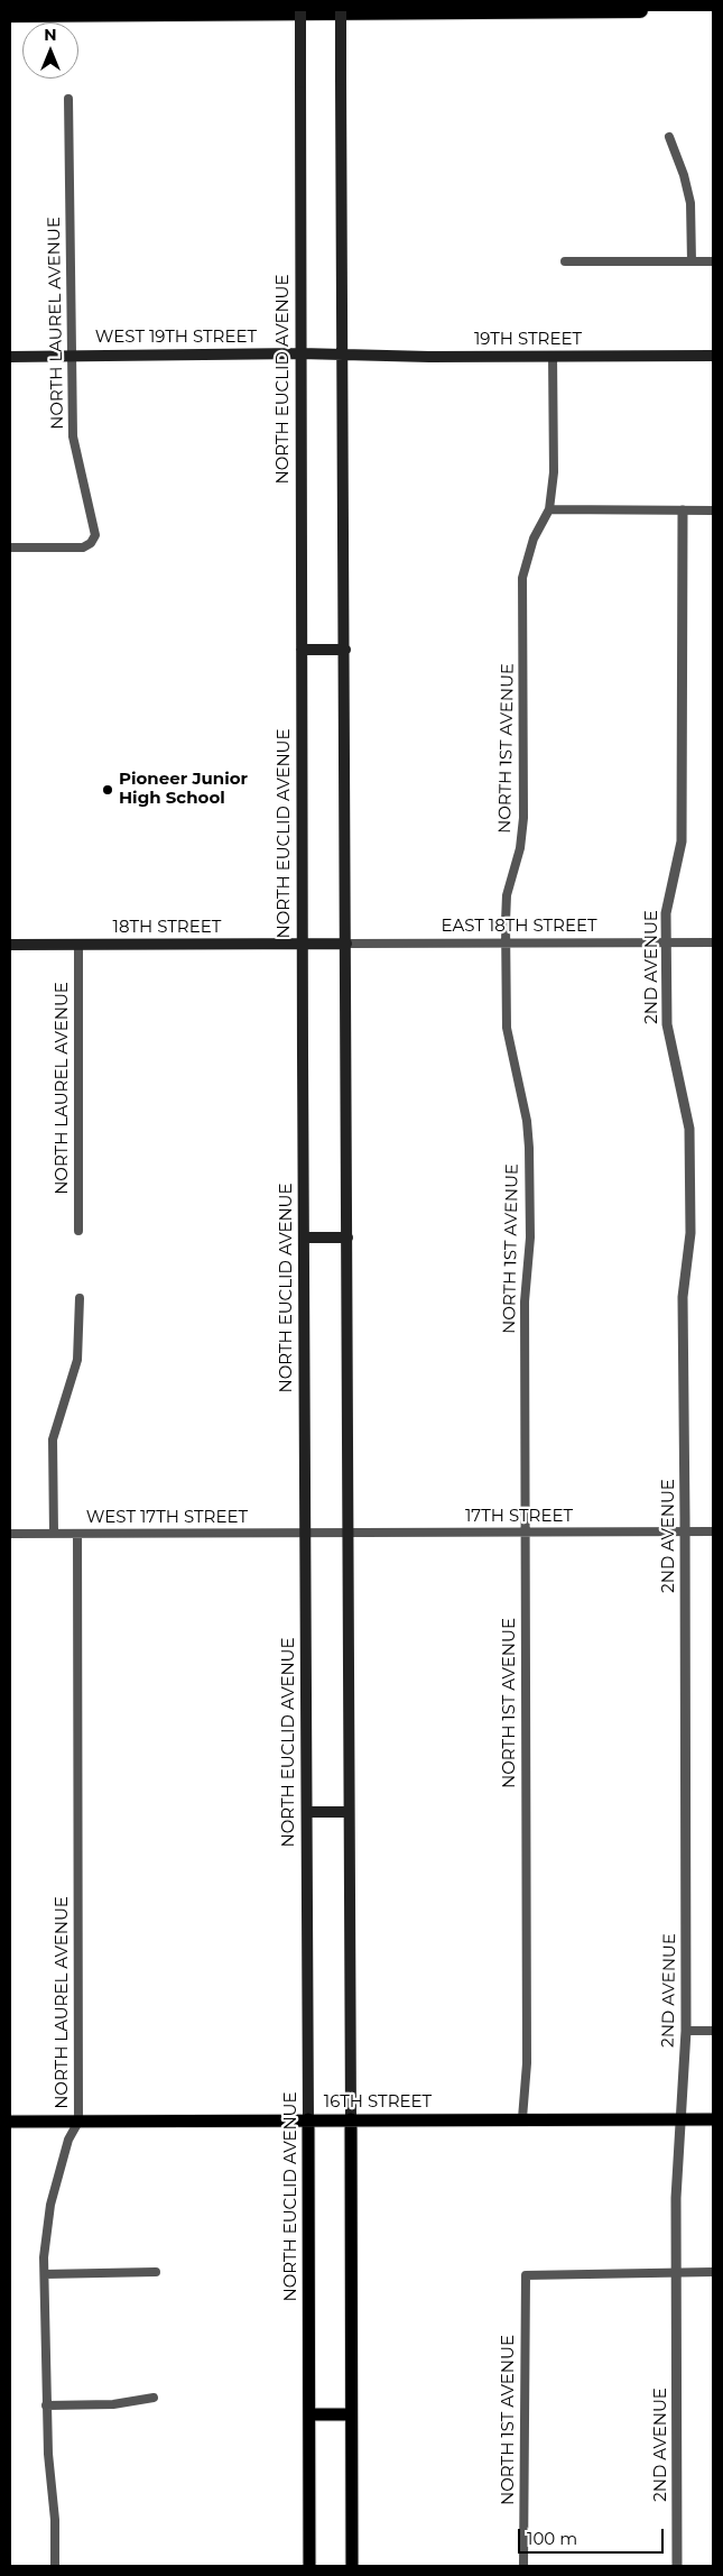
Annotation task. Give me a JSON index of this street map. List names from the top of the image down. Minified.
{"streets":{"main road":["WEST 19TH STREET","19TH STREET","NORTH EUCLID AVENUE","EAST 18TH STREET","18TH STREET","16TH STREET"],"street":["NORTH LAUREL AVENUE","NORTH 1ST AVENUE","2ND AVENUE","17TH STREET","WEST 17TH STREET"]},"crossings":[["NORTH LAUREL AVENUE","WEST 19TH STREET"],["NORTH LAUREL AVENUE","18TH STREET"],["NORTH LAUREL AVENUE","WEST 17TH STREET"],["NORTH LAUREL AVENUE","16TH STREET"],["WEST 19TH STREET","19TH STREET"],["WEST 19TH STREET","NORTH EUCLID AVENUE"],["19TH STREET","NORTH 1ST AVENUE"],["NORTH EUCLID AVENUE","18TH STREET"],["NORTH EUCLID AVENUE","WEST 17TH STREET"],["NORTH EUCLID AVENUE","16TH STREET"],["NORTH 1ST AVENUE","EAST 18TH STREET"],["NORTH 1ST AVENUE","2ND AVENUE"],["NORTH 1ST AVENUE","17TH STREET"],["NORTH 1ST AVENUE","16TH STREET"],["EAST 18TH STREET","18TH STREET"],["EAST 18TH STREET","2ND AVENUE"],["2ND AVENUE","17TH STREET"],["2ND AVENUE","16TH STREET"],["17TH STREET","WEST 17TH STREET"]],"places":["Pioneer Junior High School"],"scale_bar":"100 m","north":"top"}
